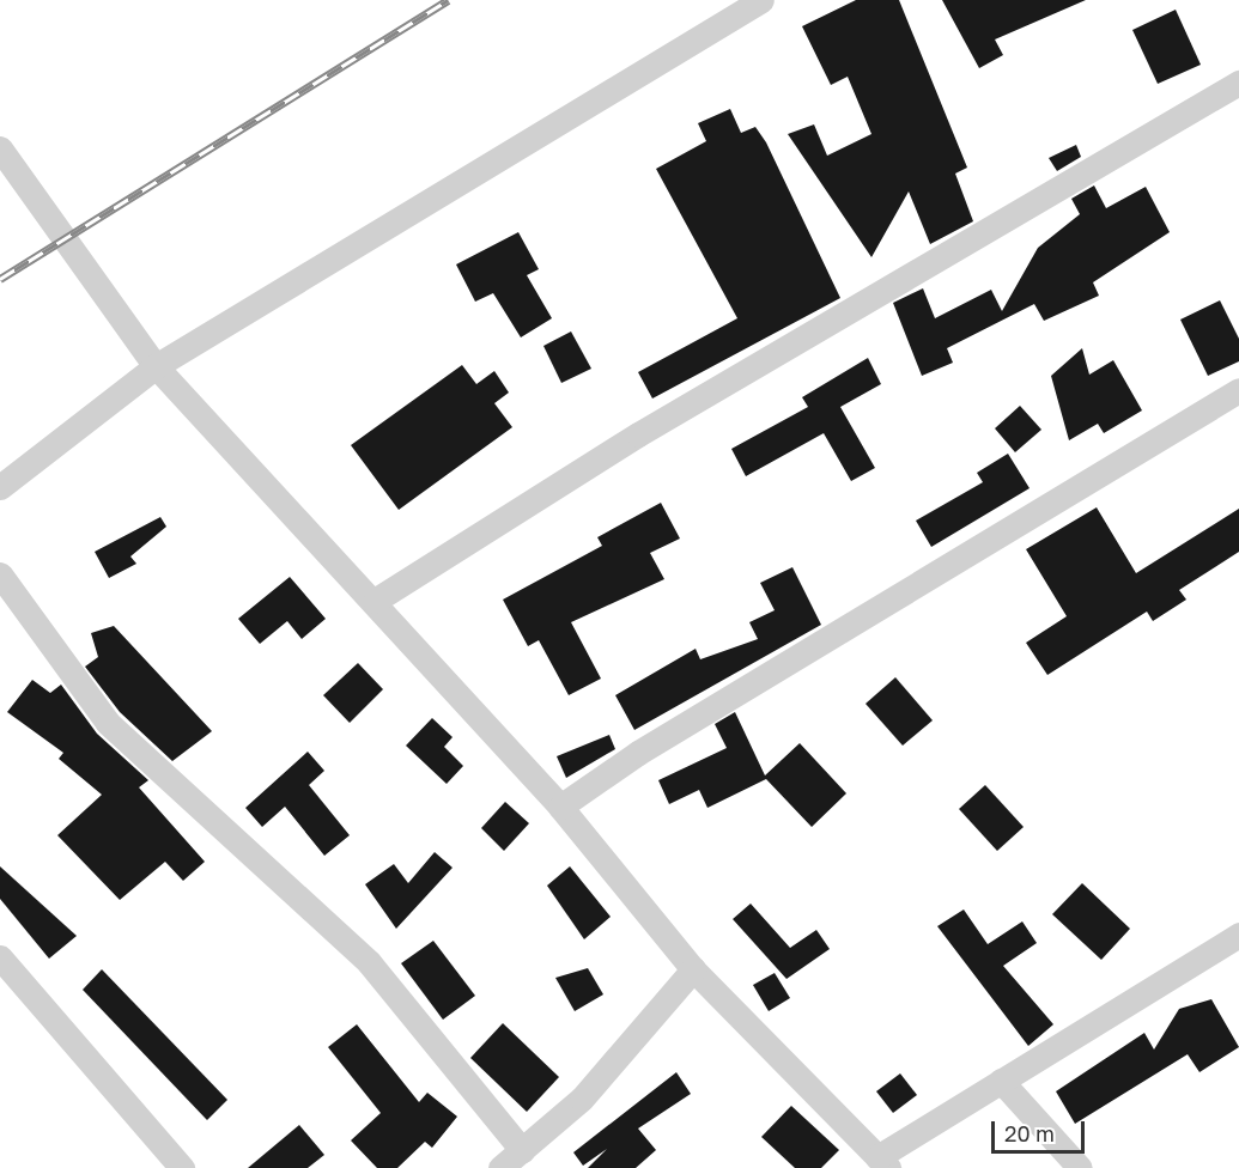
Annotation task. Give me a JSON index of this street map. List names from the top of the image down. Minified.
{"scale_bar":"20 m"}
